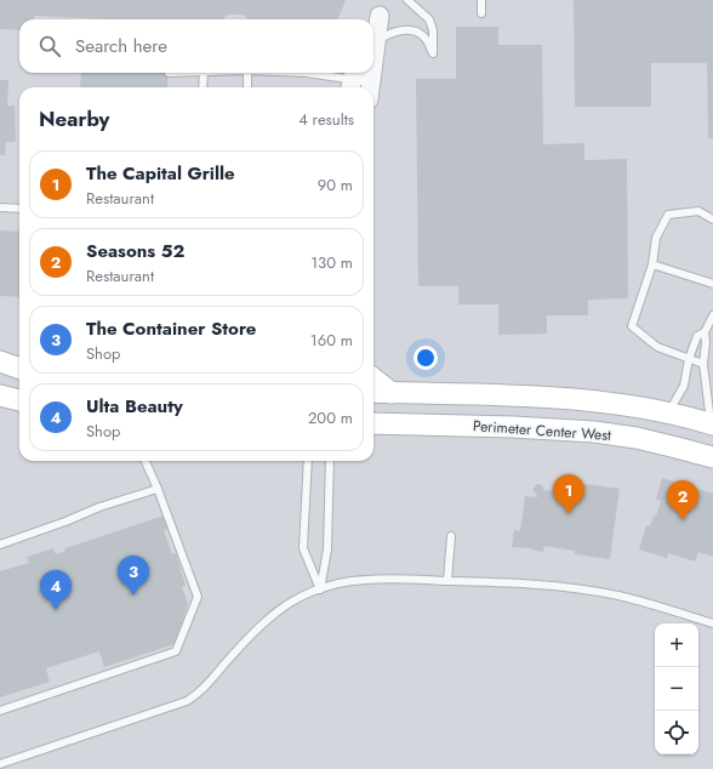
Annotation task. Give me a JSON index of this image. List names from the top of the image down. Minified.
{"streets":{"main road":["Perimeter Center West"]},"page":{"search":"Search here","heading":["Nearby","4 results"],"list":[{"mark":"1","name":"The Capital Grille","note":"Restaurant","value":"90 m"},{"mark":"2","name":"Seasons 52","note":"Restaurant","value":"130 m"},{"mark":"3","name":"The Container Store","note":"Shop","value":"160 m"},{"mark":"4","name":"Ulta Beauty","note":"Shop","value":"200 m"}],"pins":["1","2","3","4"],"map_buttons":["+","−"]}}
